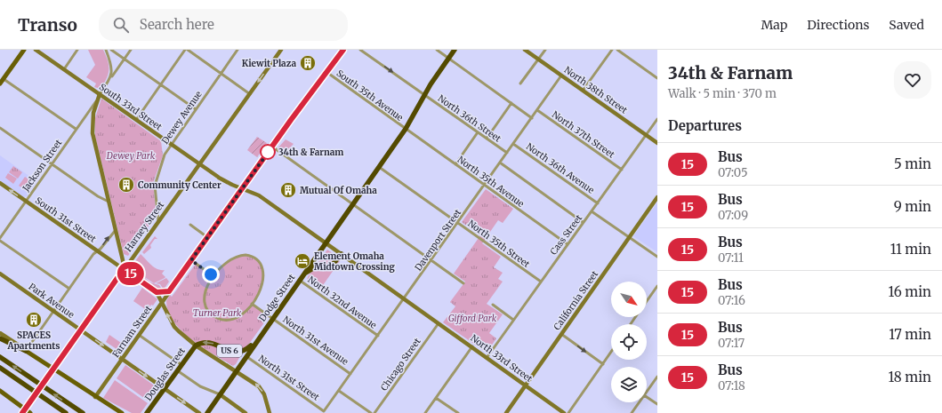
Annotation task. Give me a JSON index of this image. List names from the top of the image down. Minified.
{"streets":{"highway":["Dodge Street","US 6","Douglas Street"],"street":["North 38th Street","South 35th Avenue","South 33rd Street","Dewey Avenue","North 36th Street","North 37th Street","Jackson Street","North 36th Avenue","North 35th Avenue","South 31st Street","Harney Street","Cass Street","Davenport Street","North 35th Street","Park Avenue","California Street","North 32nd Avenue","Farnam Street","North 31st Avenue","North 33rd Street","Chicago Street","North 31st Street"]},"crossings":[["North 38th Street","Cass Street"],["North 38th Street","Davenport Street"],["South 35th Avenue","North 35th Avenue"],["South 35th Avenue","Dodge Street"],["South 35th Avenue","Farnam Street"],["South 33rd Street","Dewey Avenue"],["South 33rd Street","Harney Street"],["South 33rd Street","Dodge Street"],["South 33rd Street","Farnam Street"],["South 33rd Street","North 33rd Street"],["Dewey Avenue","Harney Street"],["North 36th Street","Davenport Street"],["North 36th Street","Dodge Street"],["North 37th Street","Cass Street"],["North 37th Street","Davenport Street"],["Jackson Street","South 31st Street"],["North 36th Avenue","Cass Street"],["North 36th Avenue","Davenport Street"],["North 35th Avenue","Cass Street"],["North 35th Avenue","Davenport Street"],["North 35th Avenue","Dodge Street"],["South 31st Street","Harney Street"],["Harney Street","Park Avenue"],["Cass Street","North 35th Street"],["Cass Street","North 33rd Street"],["Davenport Street","North 35th Street"],["Davenport Street","North 32nd Avenue"],["Davenport Street","North 31st Avenue"],["Davenport Street","North 33rd Street"],["Davenport Street","North 31st Street"],["North 35th Street","Dodge Street"],["Dodge Street","North 32nd Avenue"],["Dodge Street","North 31st Avenue"],["Dodge Street","US 6"],["Dodge Street","North 33rd Street"],["Dodge Street","North 31st Street"],["Park Avenue","Farnam Street"],["Park Avenue","Douglas Street"],["California Street","North 33rd Street"],["US 6","Douglas Street"],["North 33rd Street","Chicago Street"]],"one_way":["North 36th Street"],"parks":["Dewey Park","Turner Park","Gifford Park"],"places":{"building":["Kiewit Plaza","Community Center","Mutual Of Omaha","SPACES Apartments"],"other":["34th & Farnam"],"hotel":["Element Omaha Midtown Crossing"]},"lines":["bus line 15"],"north":"bottom right","page":{"header":"Transo","search":"Search here","nav":["Map","Directions","Saved"],"on_map":"15","heading":[["34th & Farnam","Walk · 5 min · 370 m"],"Departures"],"list":[{"mark":"15","name":"Bus","note":"07:05","value":"5 min"},{"mark":"15","name":"Bus","note":"07:09","value":"9 min"},{"mark":"15","name":"Bus","note":"07:11","value":"11 min"},{"mark":"15","name":"Bus","note":"07:16","value":"16 min"},{"mark":"15","name":"Bus","note":"07:17","value":"17 min"},{"mark":"15","name":"Bus","note":"07:18","value":"18 min"}]}}
